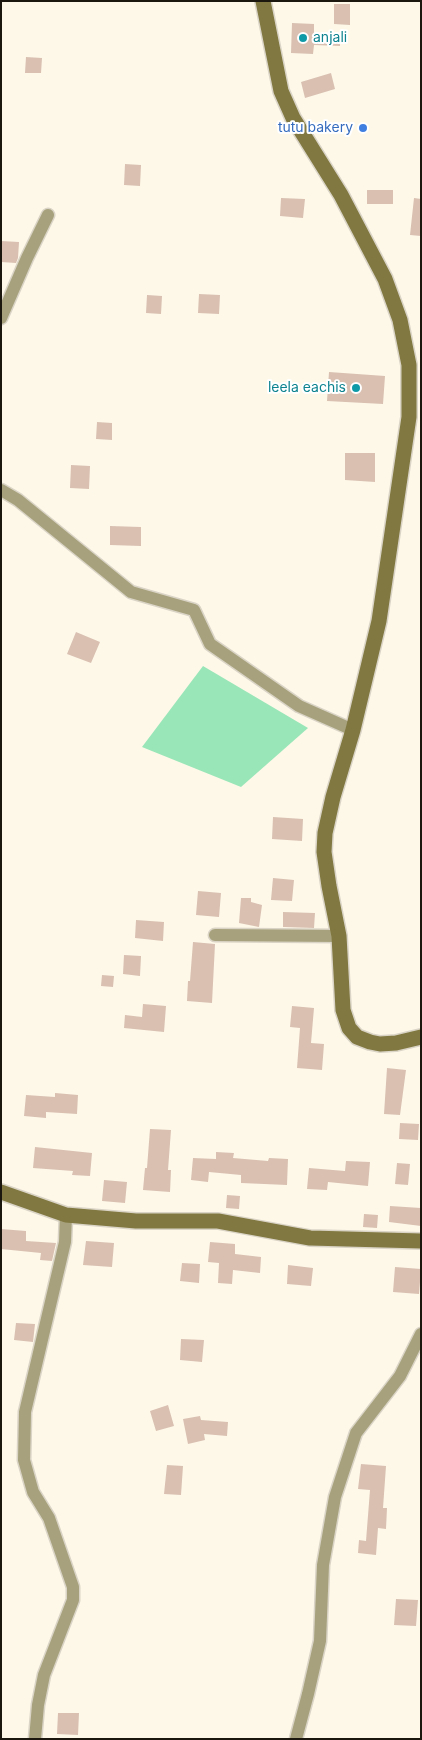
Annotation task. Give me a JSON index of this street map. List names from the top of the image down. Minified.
{"places":["anjali","tutu bakery","leela eachis"]}
